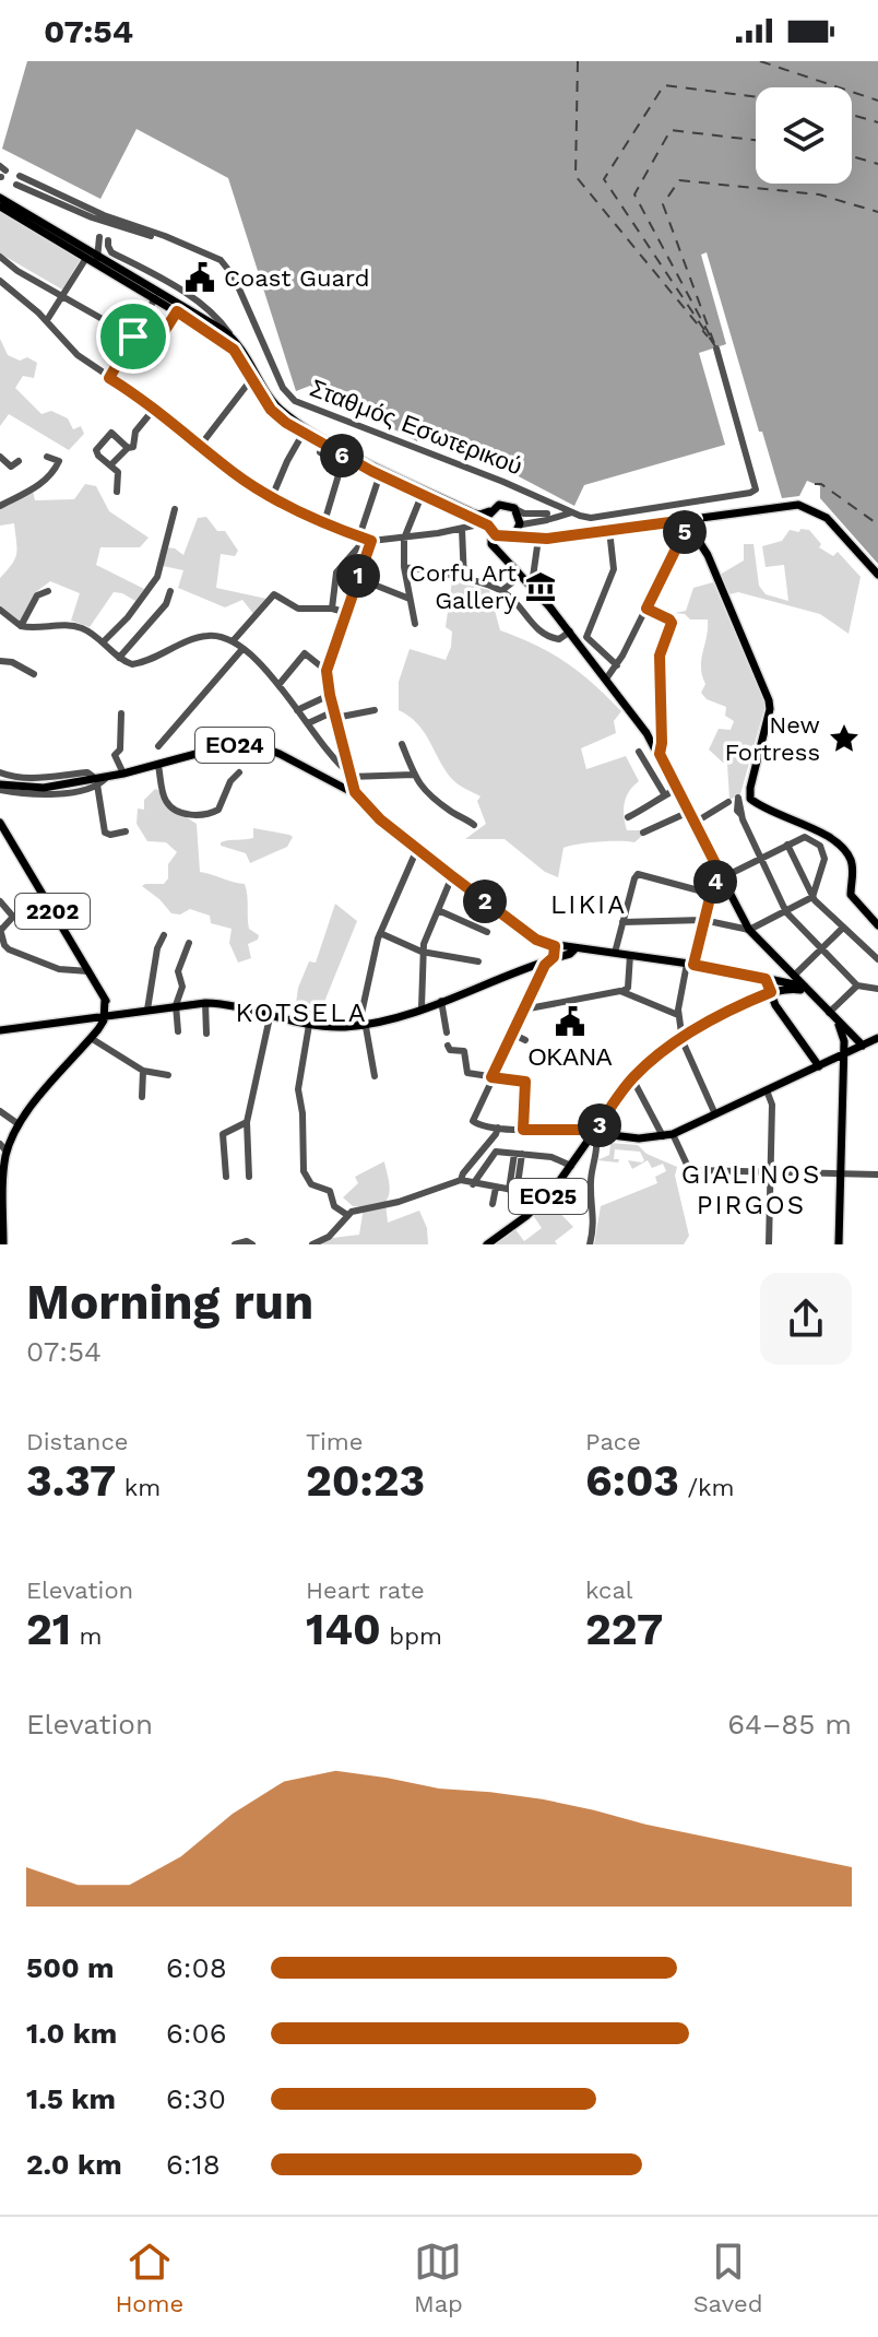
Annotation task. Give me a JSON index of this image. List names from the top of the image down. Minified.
{"streets":{"main road":["ΕΟ24","2202","ΕΟ25"],"street":["Σταθμός Εσωτερικού"]},"districts":["LIKIA","KOTSELA","GIALINOS PIRGOS"],"places":{"public building":["Coast Guard","ΟΚΑΝΑ"],"museum":["Corfu Art Gallery"],"place":["New Fortress"]},"page":{"status":"07:54","pins":["6","5","1","4","2","3"],"heading":["Morning run","07:54"],"stats":[["Distance","3.37 km"],["Time","20:23"],["Pace","6:03 /km"],["Elevation","21 m"],["Heart rate","140 bpm"],["kcal","227"]],"chart":["Elevation","64–85 m"],"list":[{"name":"500 m","note":"6:08"},{"name":"1.0 km","note":"6:06"},{"name":"1.5 km","note":"6:30"},{"name":"2.0 km","note":"6:18"}],"tabs":["Home","Map","Saved"]}}
